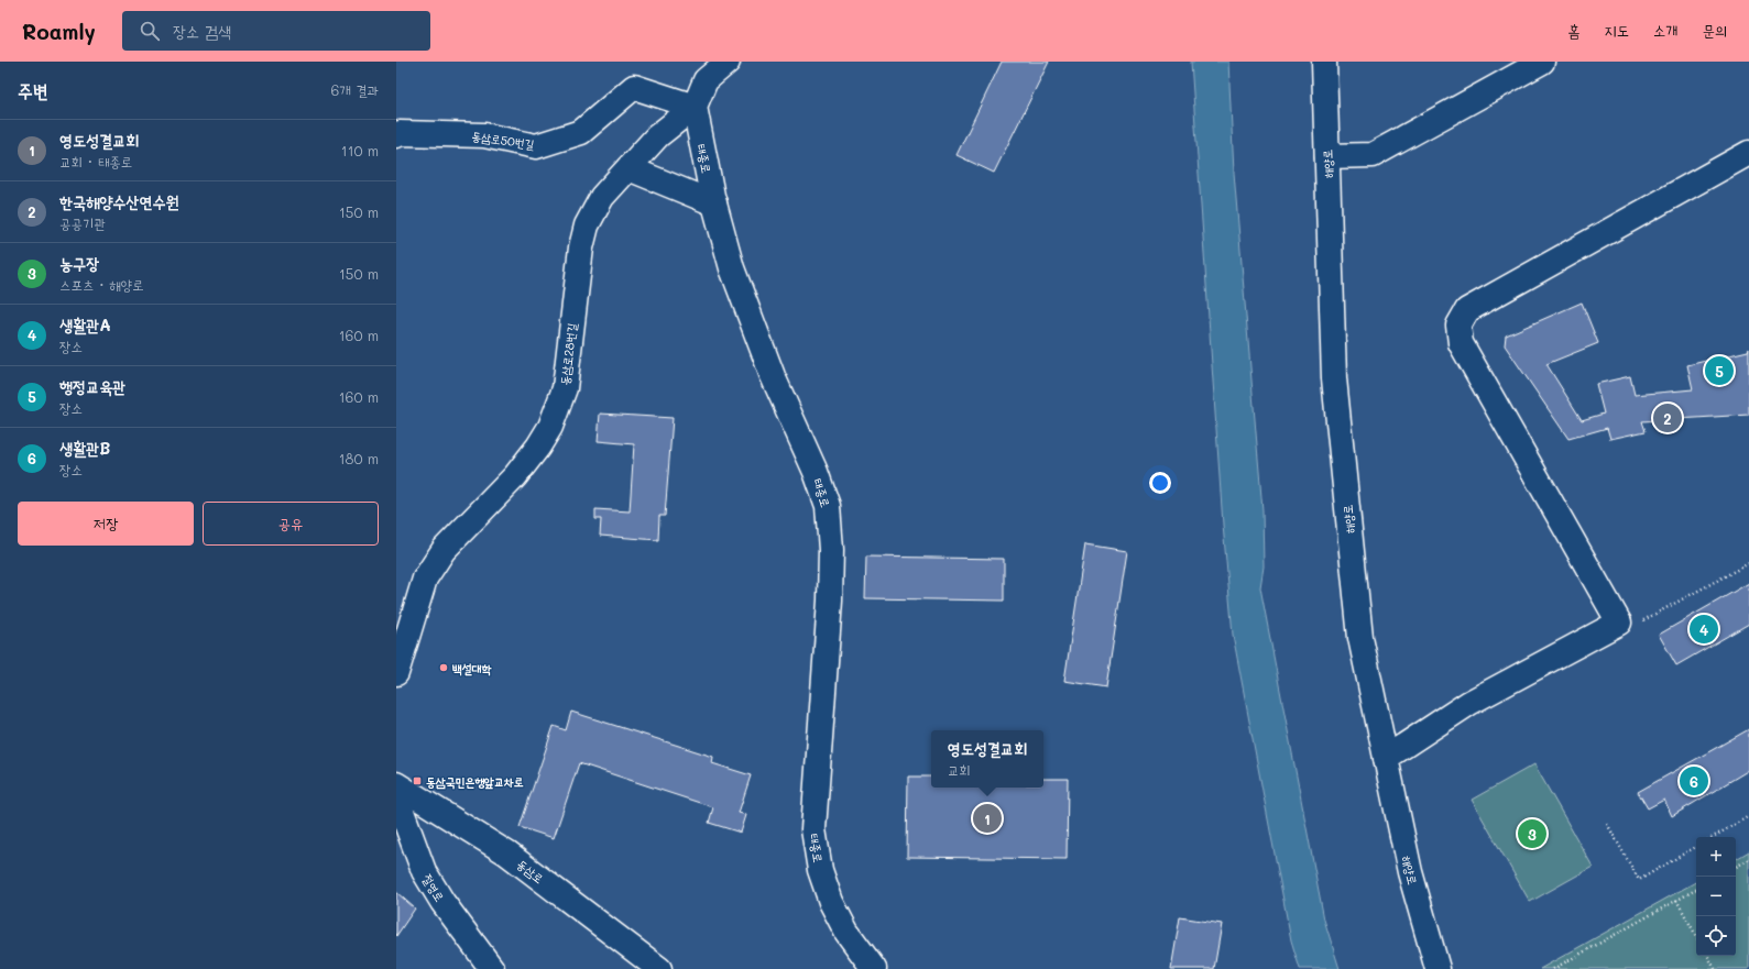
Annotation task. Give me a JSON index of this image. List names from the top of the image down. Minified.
{"streets":{"main road":["동삼로50번길","태종로","해양로","동삼로28번길","동삼로","절영로"]},"crossings":[["동삼로50번길","태종로"],["동삼로50번길","동삼로28번길"],["태종로","동삼로28번길"]],"places":{"other":["백설대학"],"transit":["동삼국민은행앞교차로"]},"page":{"header":"Roamly","search":"장소 검색","nav":["홈","지도","소개","문의"],"heading":["주변","6개 결과"],"list":[{"mark":"1","name":"영도성결교회","note":"교회 · 태종로","value":"110 m"},{"mark":"2","name":"한국해양수산연수원","note":"공공기관","value":"150 m"},{"mark":"3","name":"농구장","note":"스포츠 · 해양로","value":"150 m"},{"mark":"4","name":"생활관A","note":"장소","value":"160 m"},{"mark":"5","name":"행정교육관","note":"장소","value":"160 m"},{"mark":"6","name":"생활관B","note":"장소","value":"180 m"}],"pins":["5","2","4","6","1","3"],"buttons":["저장","공유"],"popup":["영도성결교회","교회"],"map_buttons":["+","−"]}}
